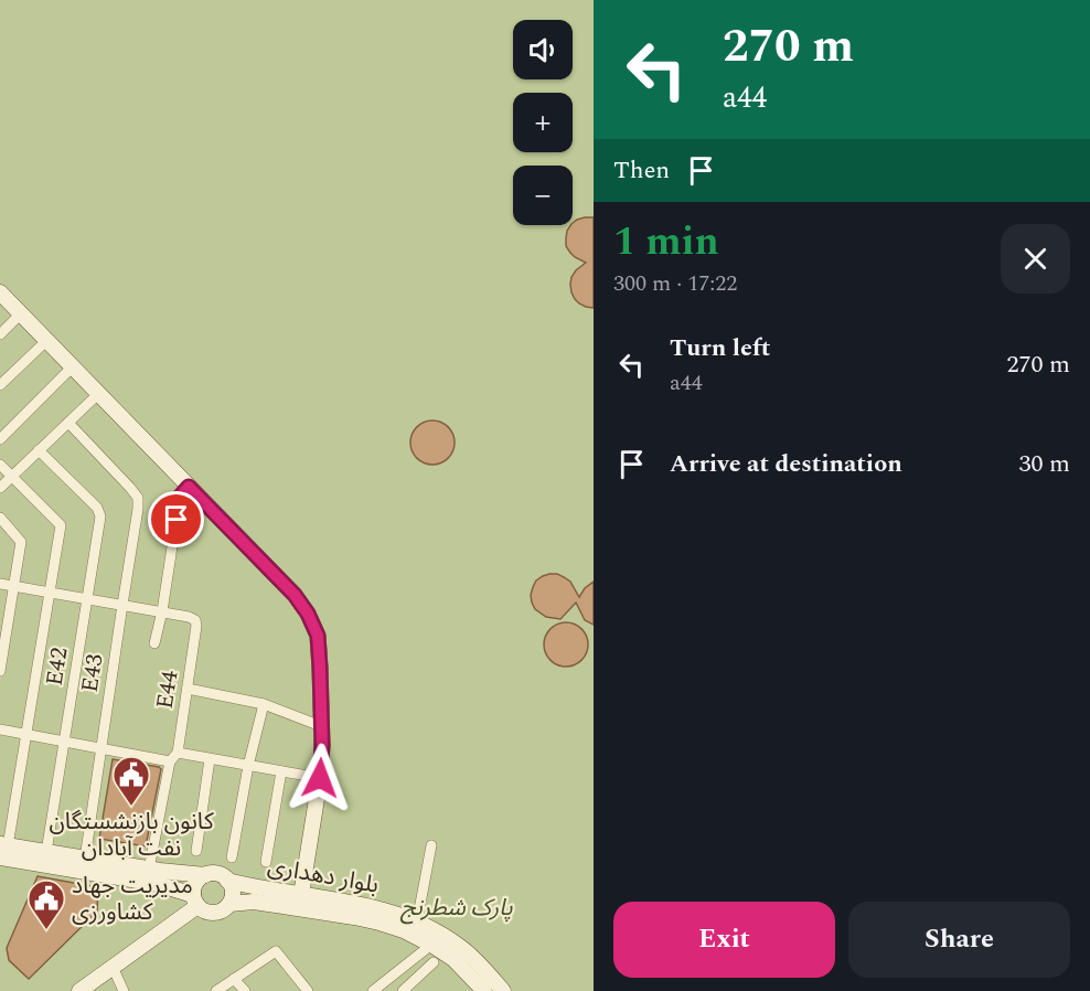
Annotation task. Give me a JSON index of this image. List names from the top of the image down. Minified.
{"streets":{"main road":["بلوار دهداری"],"street":["E42","E43","E44"]},"parks":["پارک شطرنج"],"places":{"public building":["کانون بازنشستگان نفت آبادان","مدیریت جهاد کشاورزی"]},"page":{"turn":["270 m","a44"],"map_buttons":["+","−"],"then":"Then","heading":["1 min","300 m · 17:22"],"list":[{"name":"Turn left","note":"a44","value":"270 m"},{"name":"Arrive at destination","value":"30 m"}],"buttons":["Exit","Share"]}}
